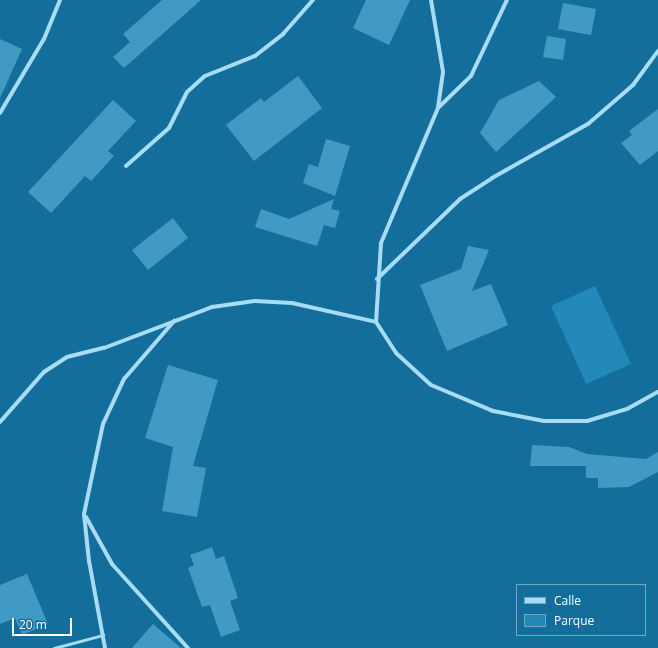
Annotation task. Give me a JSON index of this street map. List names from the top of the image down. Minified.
{"legend":["Calle","Parque"],"scale_bar":"20 m"}
